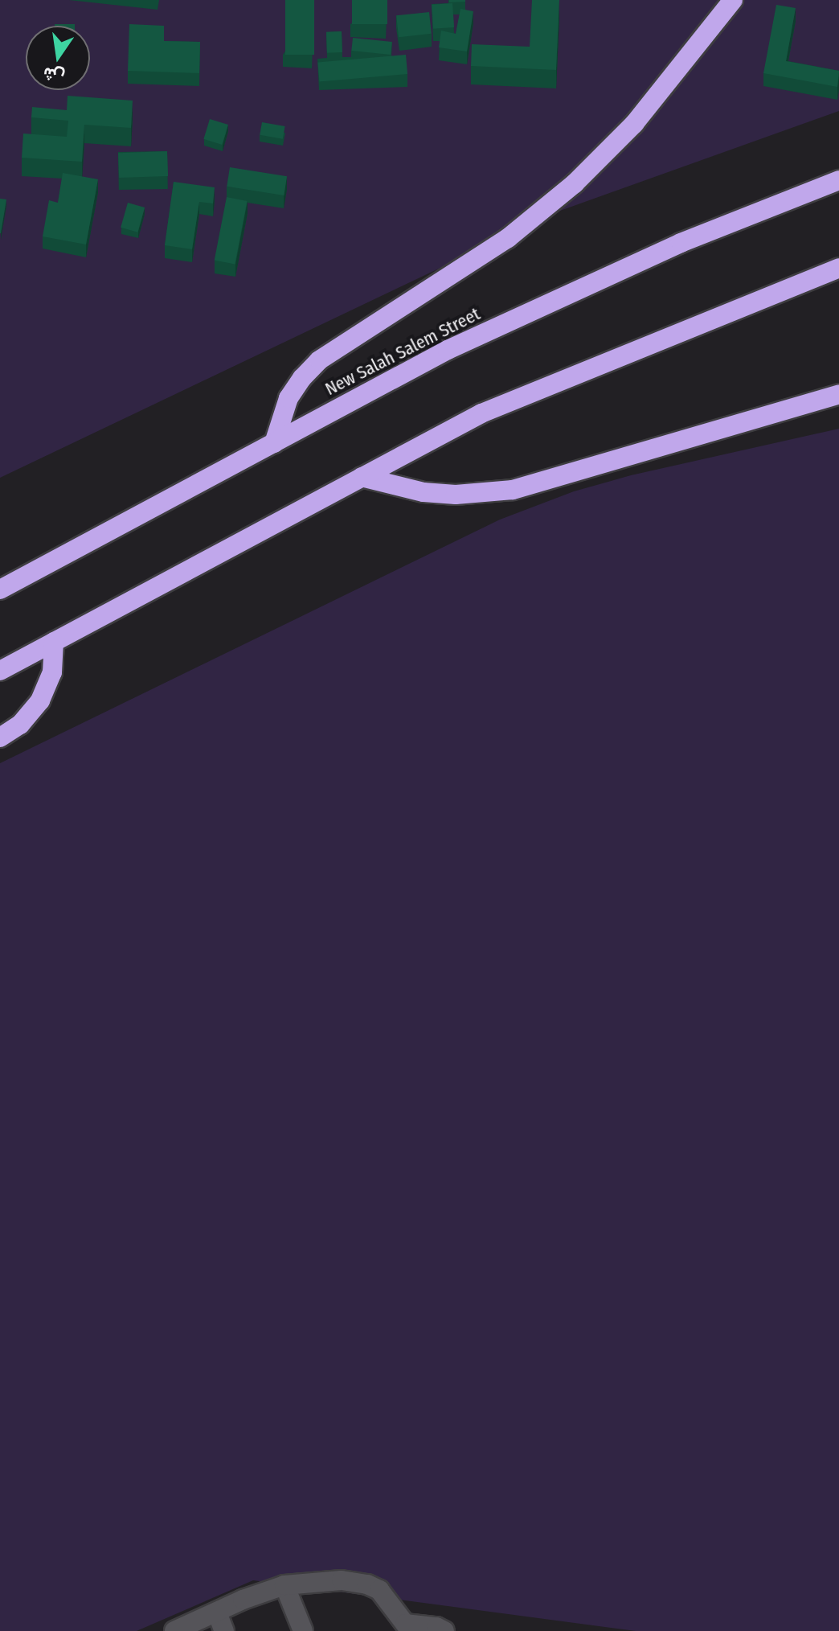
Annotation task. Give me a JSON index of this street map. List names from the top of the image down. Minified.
{"streets":{"highway":["New Salah Salem Street"]},"north":"bottom"}
